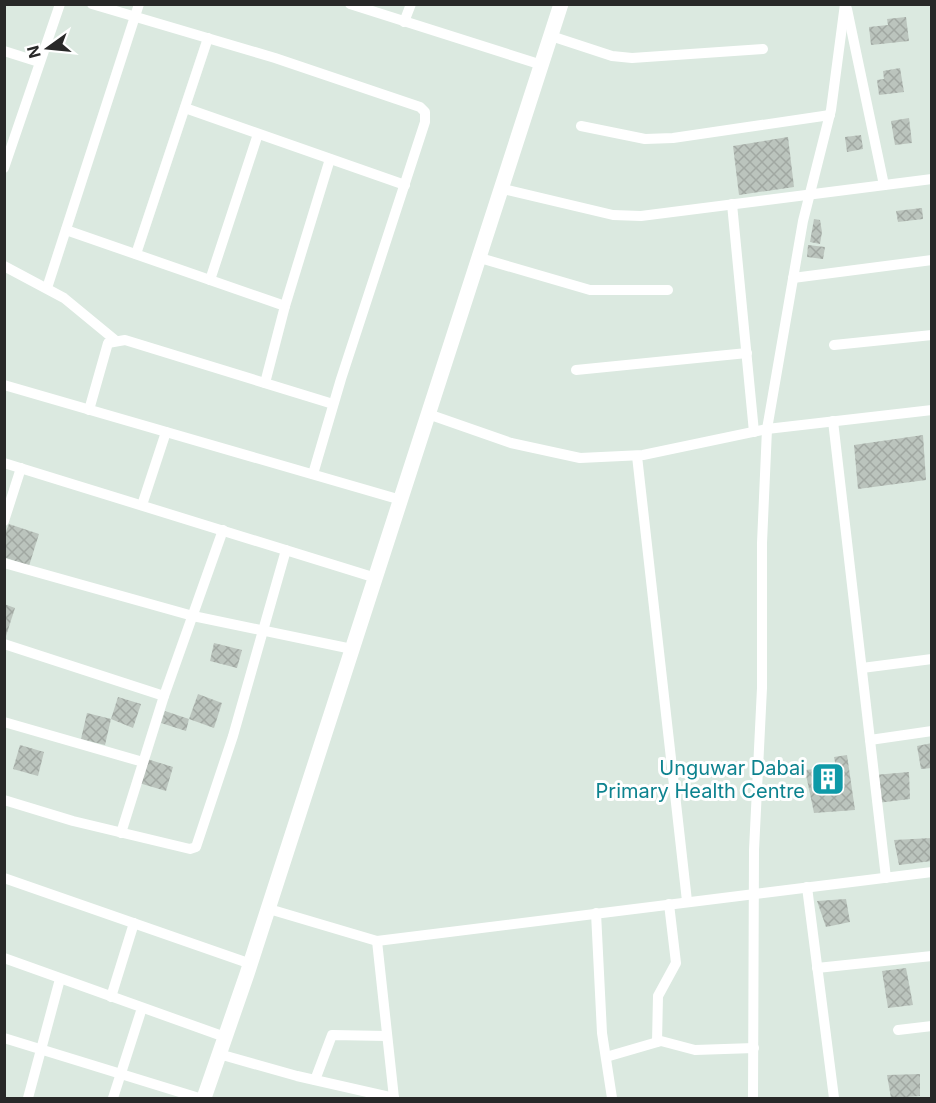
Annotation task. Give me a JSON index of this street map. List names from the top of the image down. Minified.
{"places":{"building":["Unguwar Dabai Primary Health Centre"]},"north":"left"}
